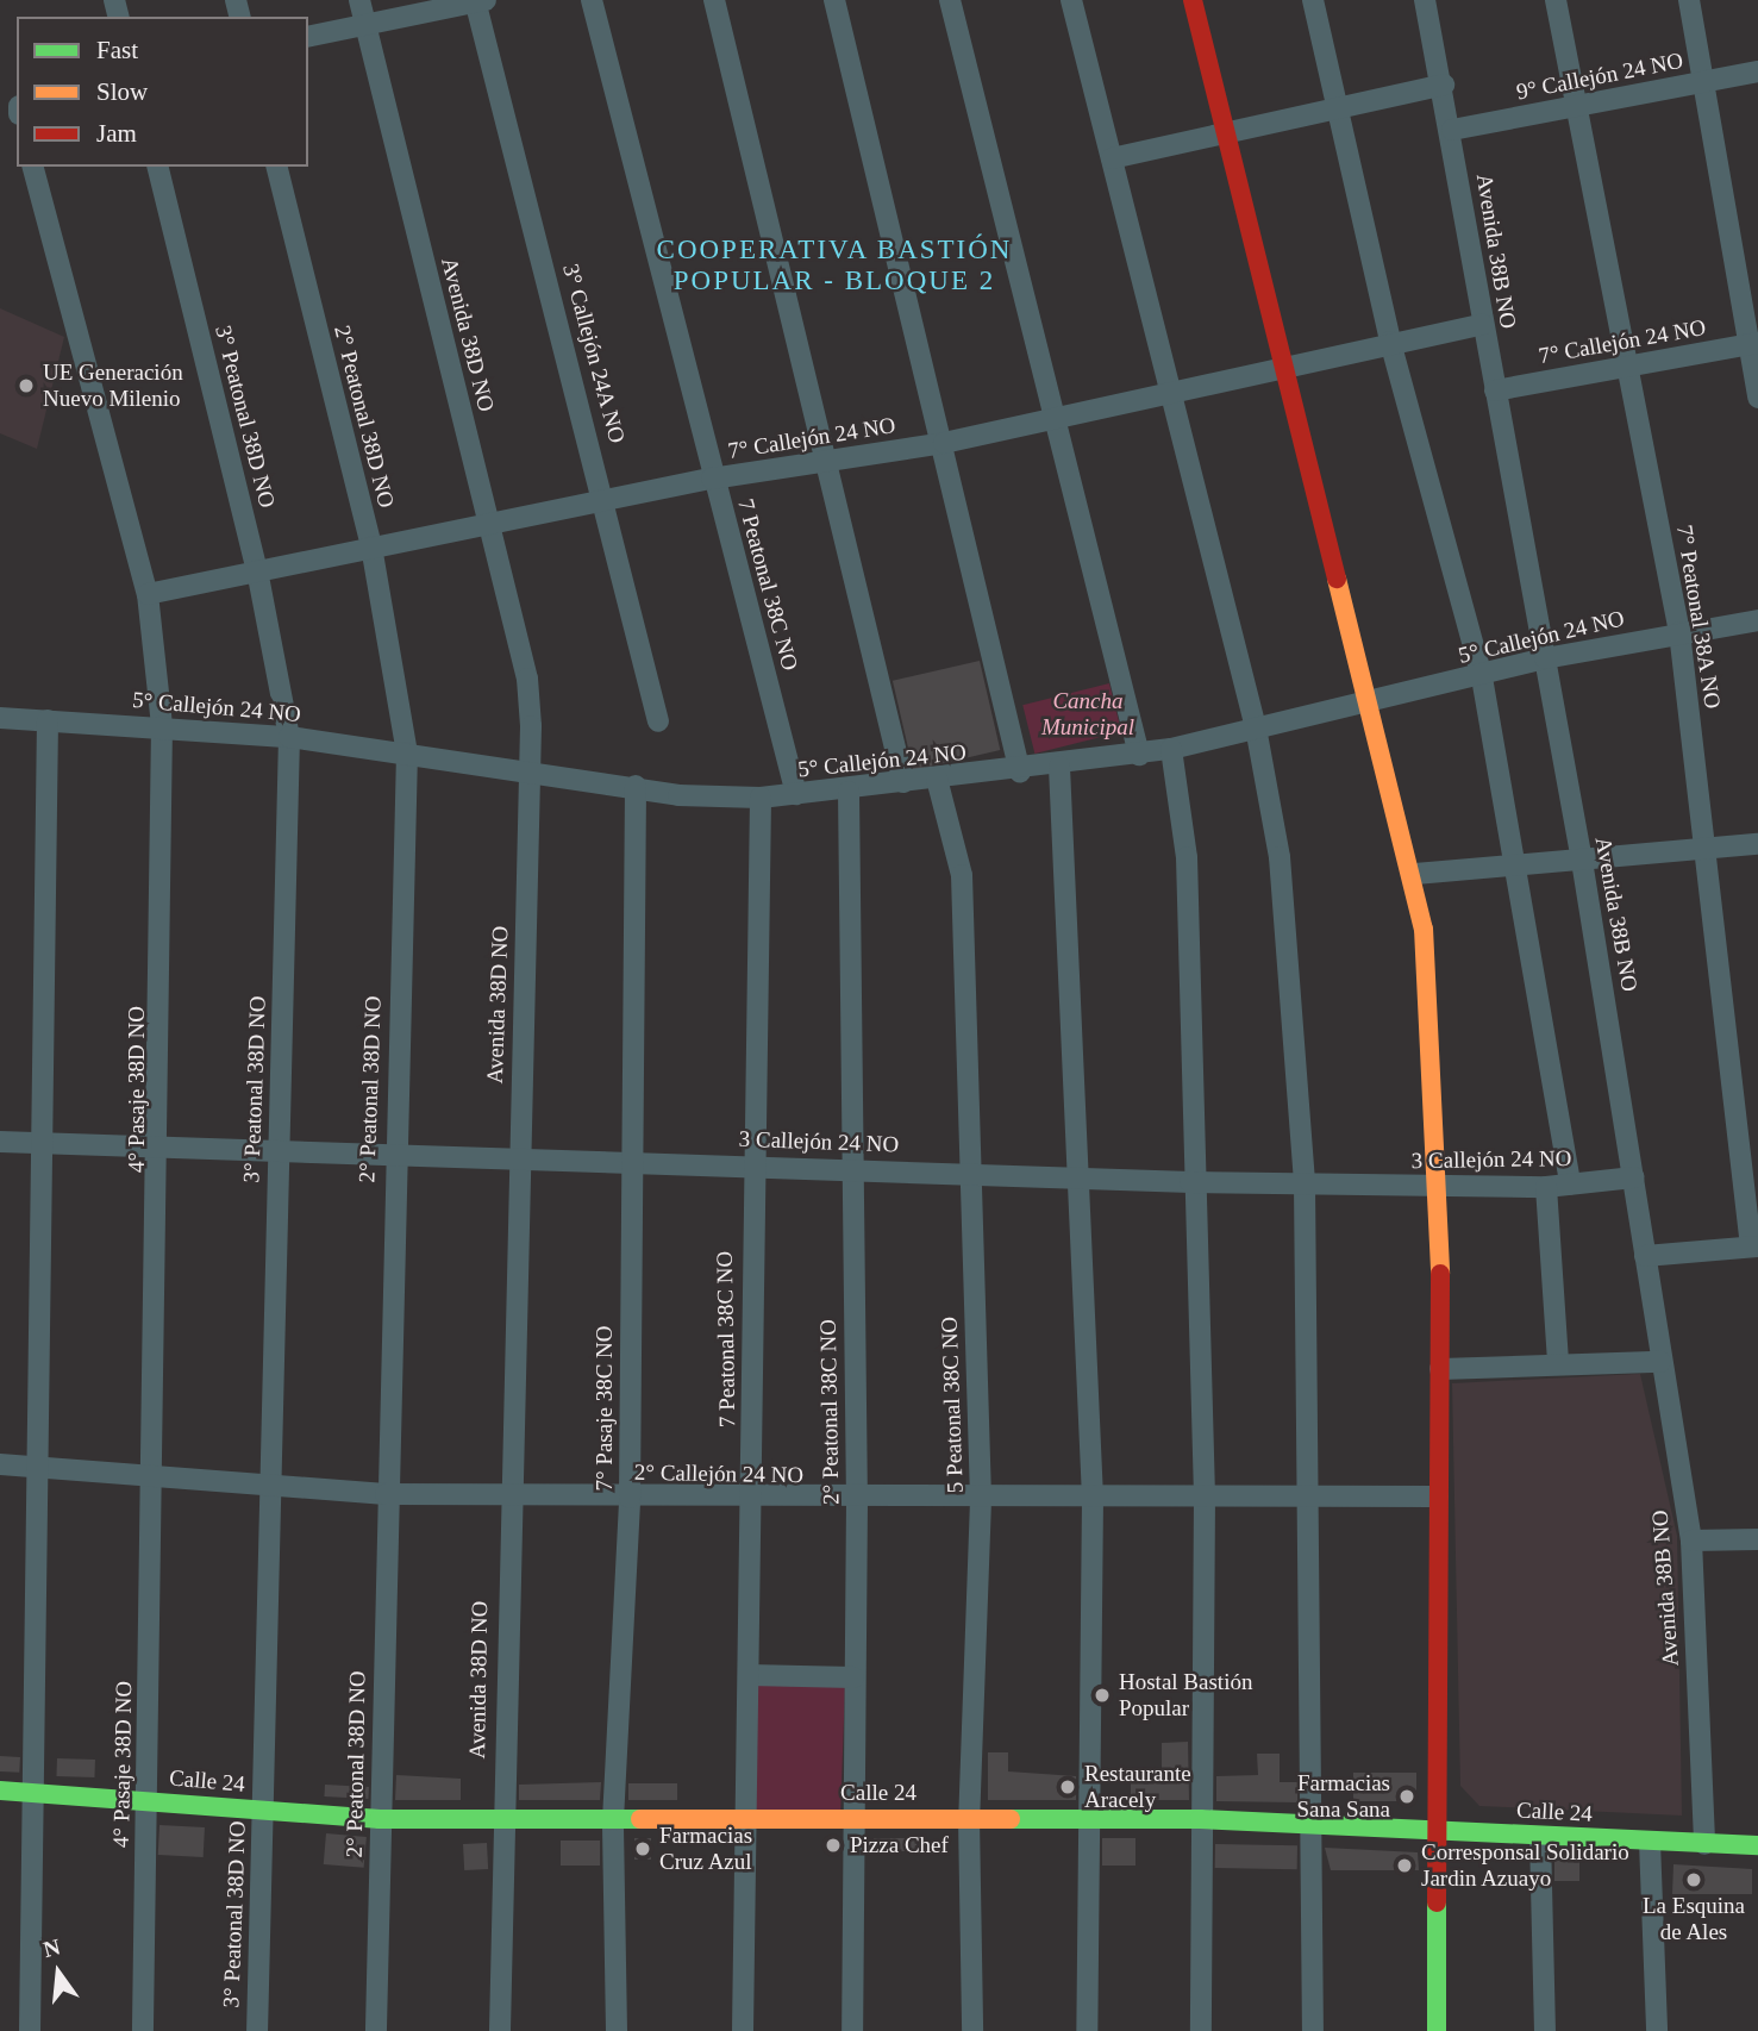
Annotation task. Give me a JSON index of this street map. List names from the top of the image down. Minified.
{"streets":{"street":["9° Callejón 24 NO","Avenida 38B NO","Avenida 38D NO","7° Callejón 24 NO","3° Callejón 24A NO","3° Peatonal 38D NO","2° Peatonal 38D NO","7 Peatonal 38C NO","7° Peatonal 38A NO","5° Callejón 24 NO","4° Pasaje 38D NO","3 Callejón 24 NO","5 Peatonal 38C NO","7° Pasaje 38C NO","2° Peatonal 38C NO","2° Callejón 24 NO","Calle 24"]},"crossings":[["9° Callejón 24 NO","Avenida 38B NO"],["9° Callejón 24 NO","7° Peatonal 38A NO"],["Avenida 38B NO","7° Callejón 24 NO"],["Avenida 38B NO","5° Callejón 24 NO"],["Avenida 38B NO","3 Callejón 24 NO"],["Avenida 38B NO","Calle 24"],["Avenida 38D NO","7° Callejón 24 NO"],["Avenida 38D NO","5° Callejón 24 NO"],["Avenida 38D NO","3 Callejón 24 NO"],["Avenida 38D NO","2° Callejón 24 NO"],["Avenida 38D NO","Calle 24"],["7° Callejón 24 NO","3° Callejón 24A NO"],["7° Callejón 24 NO","3° Peatonal 38D NO"],["7° Callejón 24 NO","2° Peatonal 38D NO"],["7° Callejón 24 NO","7 Peatonal 38C NO"],["7° Callejón 24 NO","7° Peatonal 38A NO"],["7° Callejón 24 NO","4° Pasaje 38D NO"],["3° Peatonal 38D NO","5° Callejón 24 NO"],["3° Peatonal 38D NO","3 Callejón 24 NO"],["3° Peatonal 38D NO","2° Callejón 24 NO"],["3° Peatonal 38D NO","Calle 24"],["2° Peatonal 38D NO","5° Callejón 24 NO"],["2° Peatonal 38D NO","3 Callejón 24 NO"],["2° Peatonal 38D NO","2° Callejón 24 NO"],["2° Peatonal 38D NO","Calle 24"],["7 Peatonal 38C NO","5° Callejón 24 NO"],["7 Peatonal 38C NO","3 Callejón 24 NO"],["7 Peatonal 38C NO","2° Callejón 24 NO"],["7 Peatonal 38C NO","Calle 24"],["7° Peatonal 38A NO","5° Callejón 24 NO"],["5° Callejón 24 NO","4° Pasaje 38D NO"],["5° Callejón 24 NO","5 Peatonal 38C NO"],["5° Callejón 24 NO","7° Pasaje 38C NO"],["5° Callejón 24 NO","2° Peatonal 38C NO"],["4° Pasaje 38D NO","3 Callejón 24 NO"],["4° Pasaje 38D NO","2° Callejón 24 NO"],["4° Pasaje 38D NO","Calle 24"],["3 Callejón 24 NO","5 Peatonal 38C NO"],["3 Callejón 24 NO","7° Pasaje 38C NO"],["3 Callejón 24 NO","2° Peatonal 38C NO"],["5 Peatonal 38C NO","2° Callejón 24 NO"],["5 Peatonal 38C NO","Calle 24"],["7° Pasaje 38C NO","2° Callejón 24 NO"],["7° Pasaje 38C NO","Calle 24"],["2° Peatonal 38C NO","2° Callejón 24 NO"],["2° Peatonal 38C NO","Calle 24"]],"districts":["COOPERATIVA BASTIÓN POPULAR - BLOQUE 2"],"parks":["Cancha Municipal"],"places":["UE Generación Nuevo Milenio","Hostal Bastión Popular","Restaurante Aracely","Farmacias Sana Sana","Pizza Chef","Farmacias Cruz Azul","Corresponsal Solidario Jardin Azuayo","La Esquina de Ales"],"legend":["Fast","Slow","Jam"],"north":"top"}
